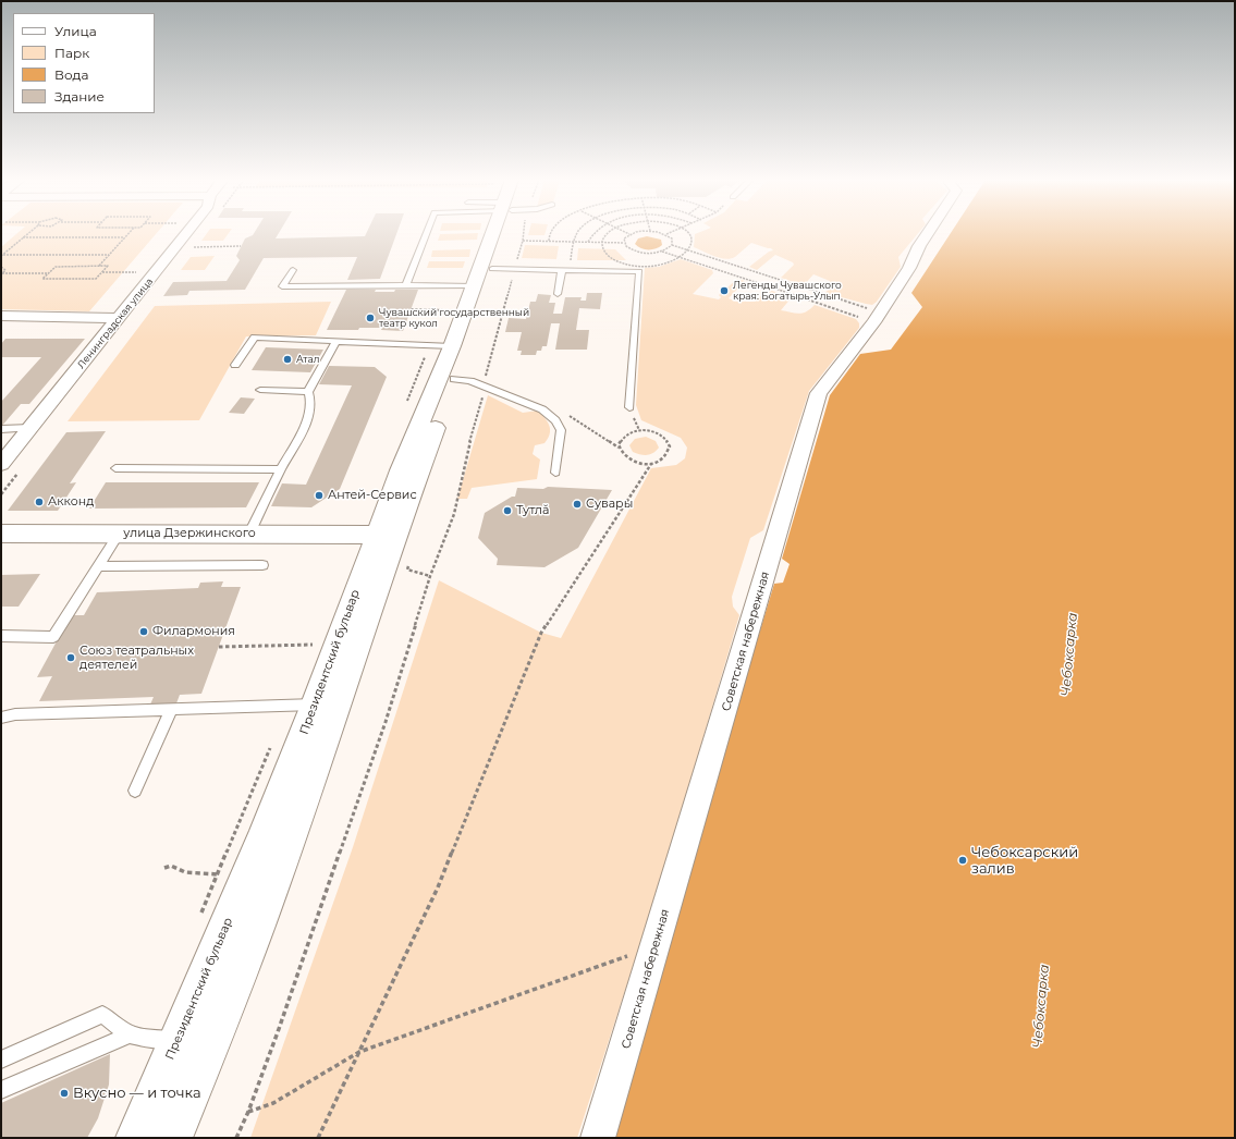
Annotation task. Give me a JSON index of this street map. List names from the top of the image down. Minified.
{"streets":{"main road":["улица Дзержинского","Президентский бульвар"],"street":["Ленинградская улица","Советская набережная"]},"crossings":[["улица Дзержинского","Президентский бульвар"]],"water":["Чебоксарка"],"places":["Легенды Чувашского края: Богатырь-Улып","Чувашский государственный театр кукол","Атал","Антей-Сервис","Акконд","Сувары","Тутлӑ","Филармония","Союз театральных деятелей","Чебоксарский залив","Вкусно — и точка"],"legend":["Улица","Парк","Вода","Здание"]}
